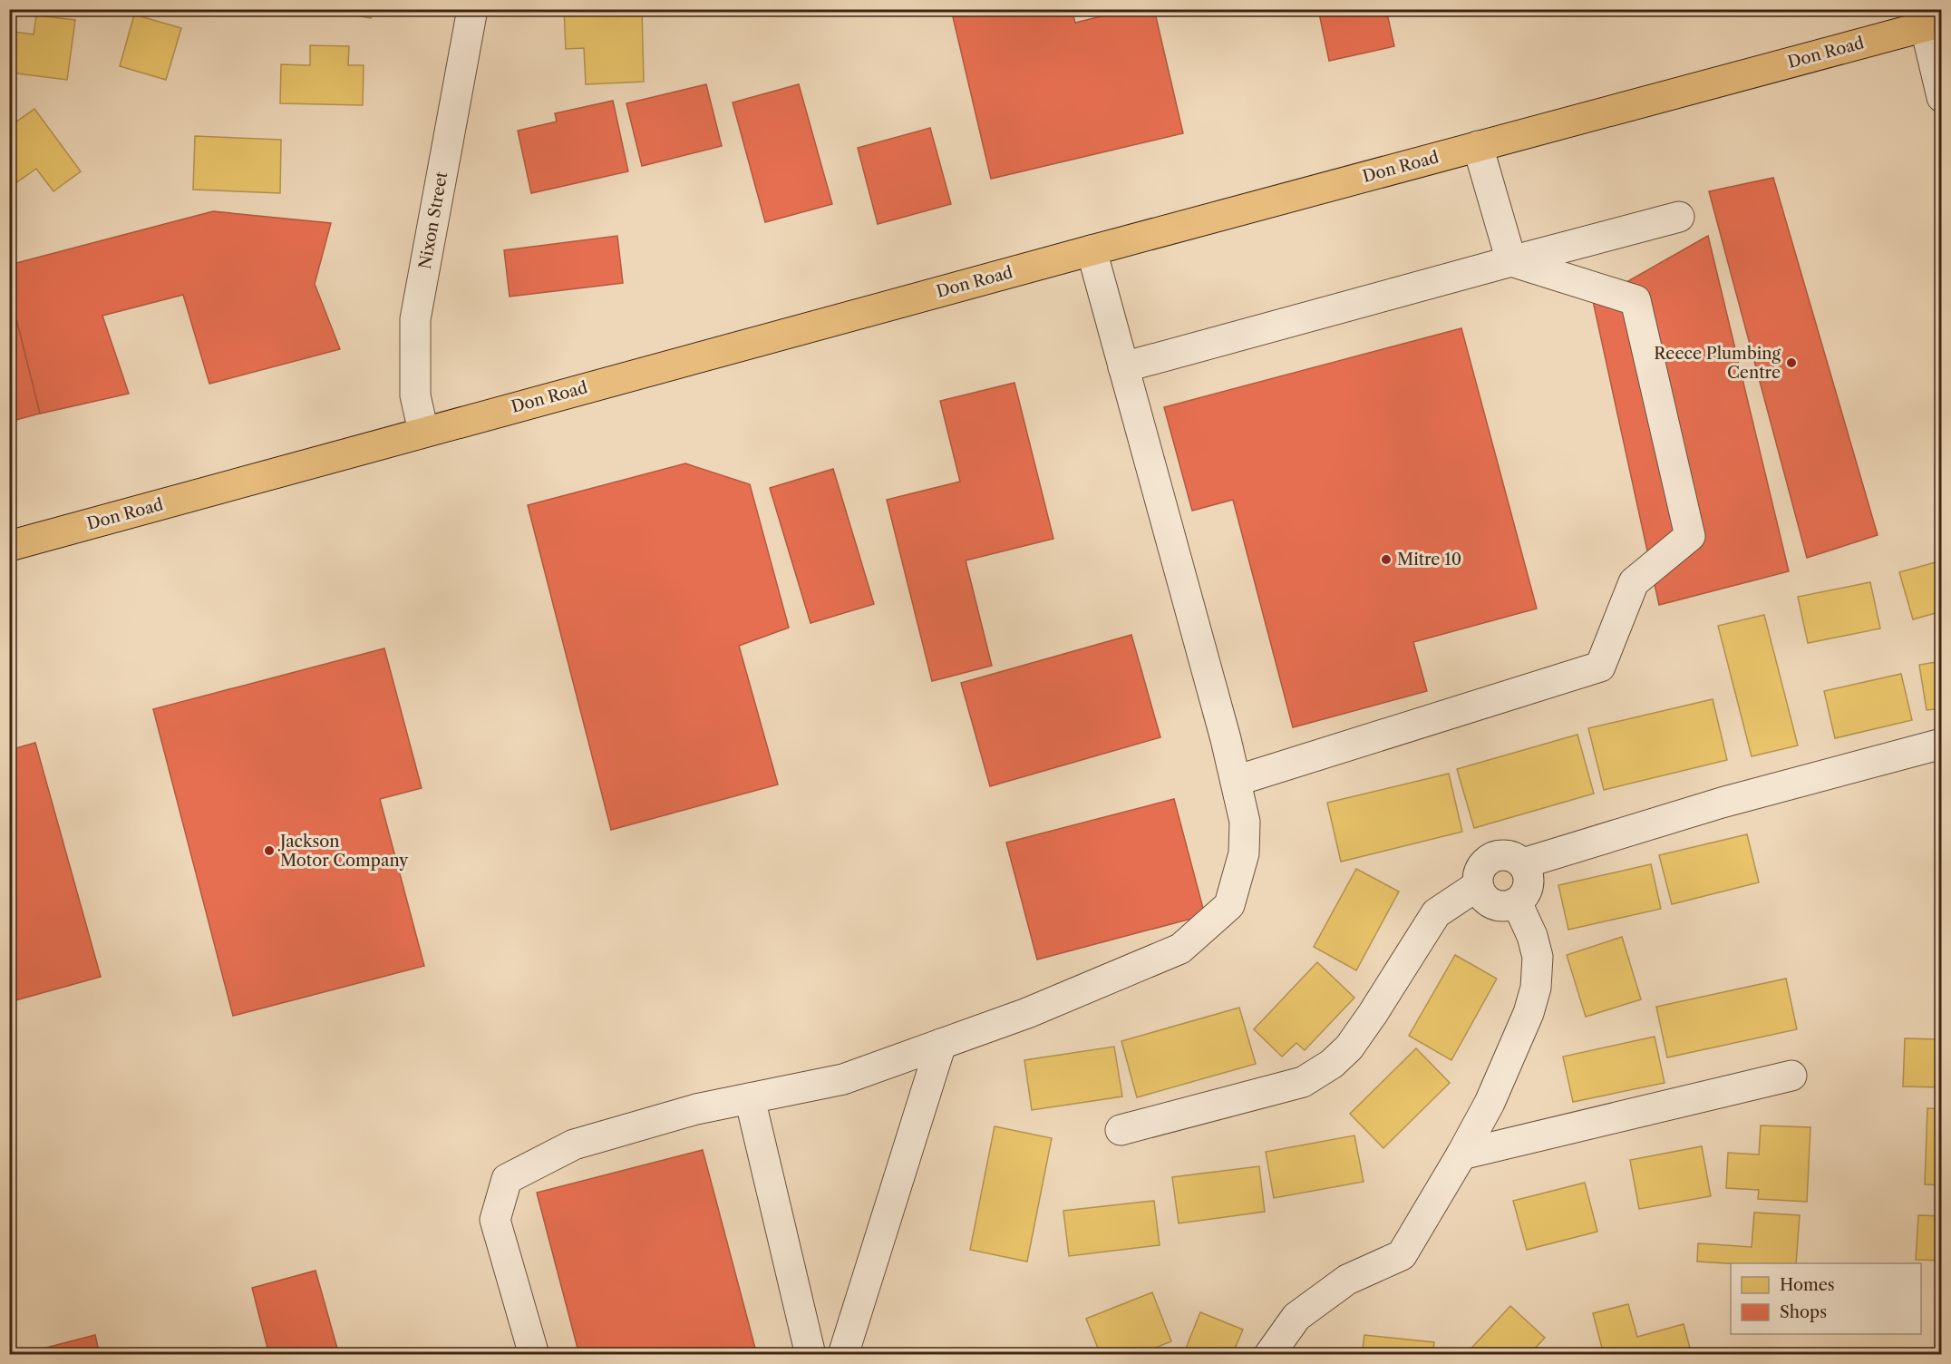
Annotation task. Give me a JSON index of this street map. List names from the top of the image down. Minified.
{"streets":{"main road":["Don Road"],"street":["Nixon Street"]},"crossings":[["Don Road","Nixon Street"]],"places":["Reece Plumbing Centre","Mitre 10","Jackson Motor Company"],"legend":["Homes","Shops"]}
